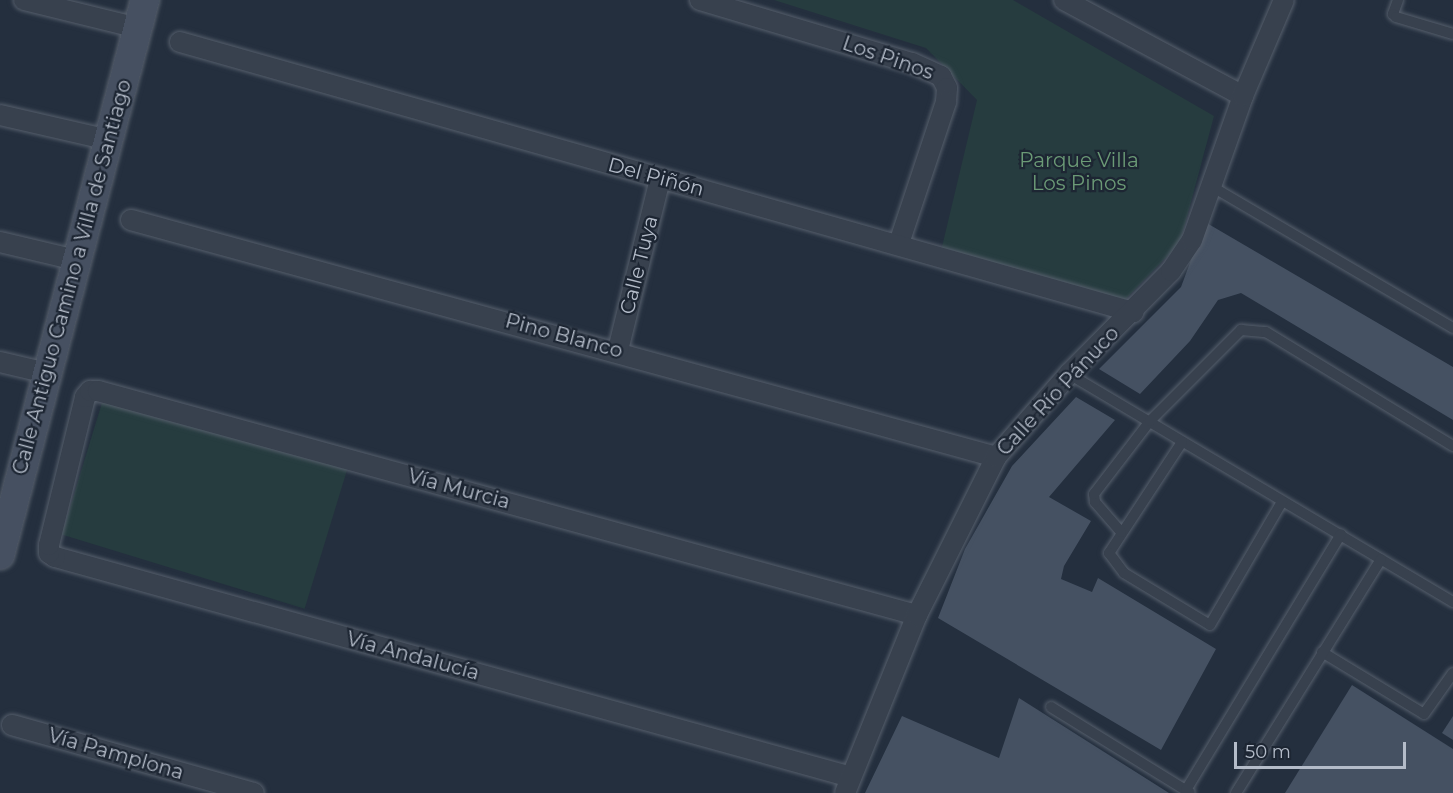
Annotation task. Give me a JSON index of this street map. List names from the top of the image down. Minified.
{"streets":{"street":["Los Pinos","Del Piñón","Calle Tuya","Calle Antiguo Camino a Villa de Santiago","Pino Blanco","Calle Río Pánuco","Vía Murcia","Vía Andalucía","Vía Pamplona"]},"crossings":[["Los Pinos","Del Piñón"],["Del Piñón","Calle Tuya"],["Del Piñón","Calle Río Pánuco"],["Calle Tuya","Pino Blanco"],["Pino Blanco","Calle Río Pánuco"],["Calle Río Pánuco","Vía Murcia"],["Calle Río Pánuco","Vía Andalucía"],["Vía Murcia","Vía Andalucía"]],"parks":["Parque Villa Los Pinos"],"scale_bar":"50 m"}
